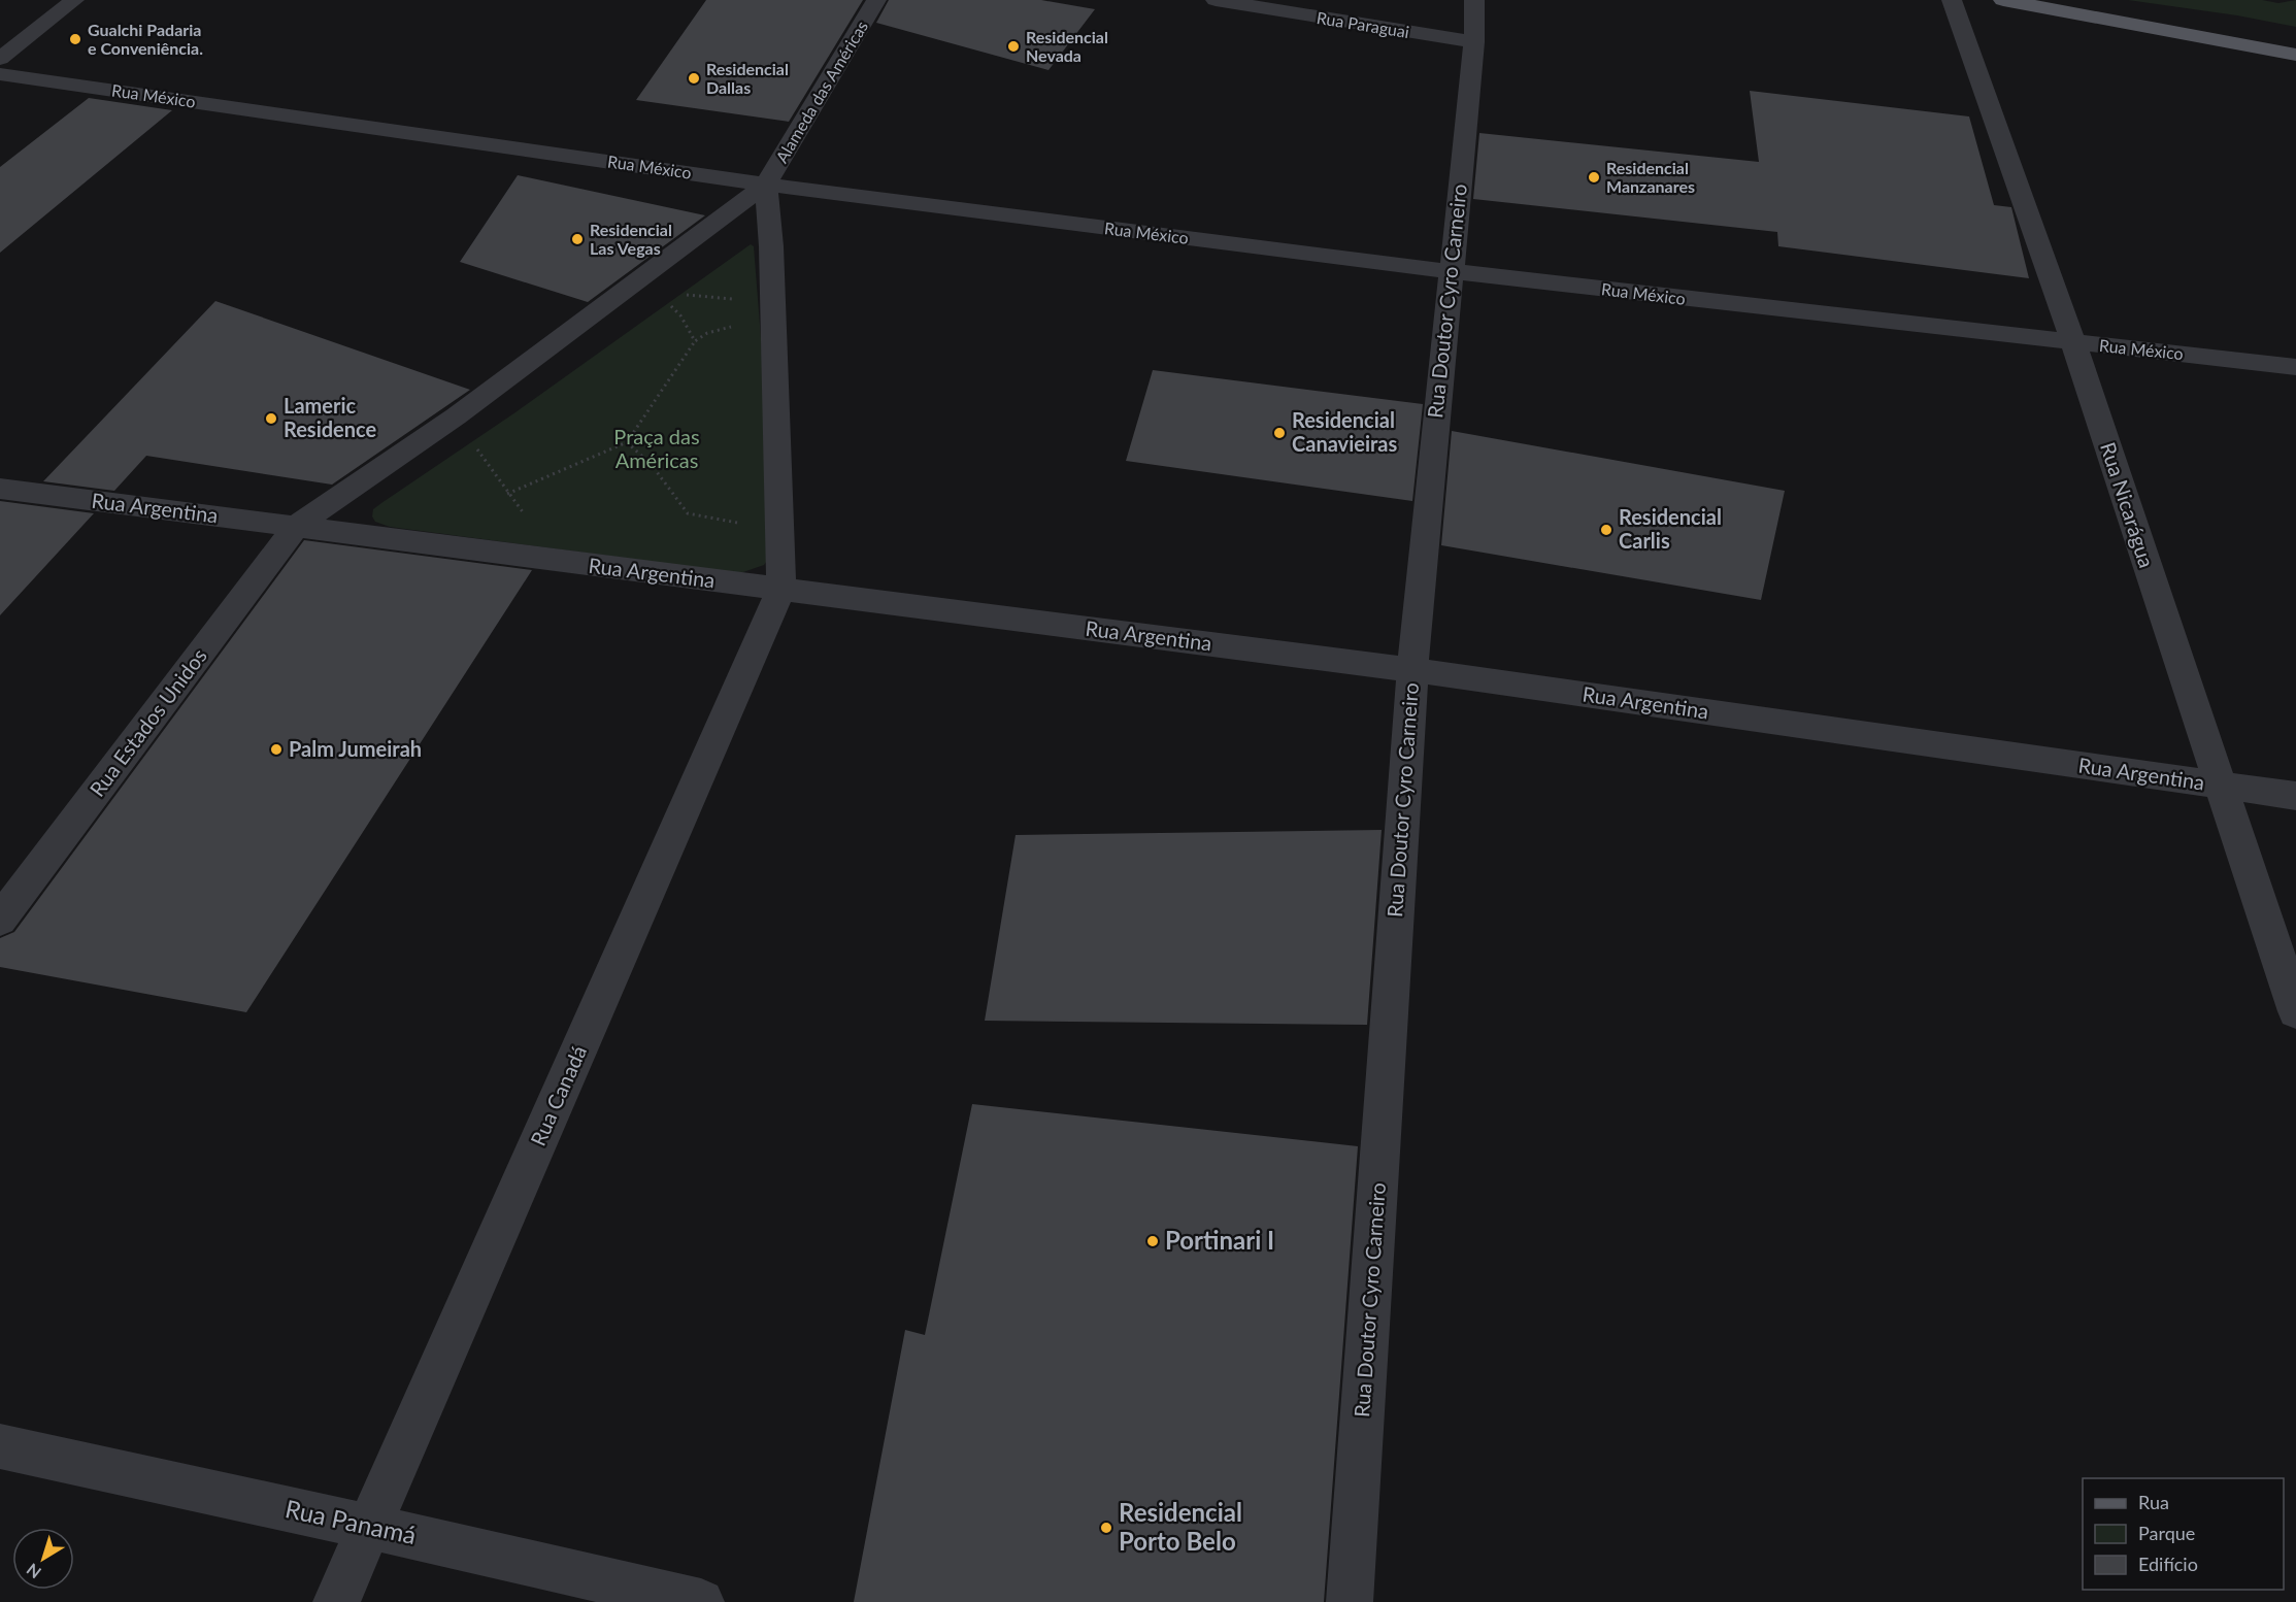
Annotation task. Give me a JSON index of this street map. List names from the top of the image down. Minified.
{"streets":{"street":["Rua Paraguai","Alameda das Américas","Rua México","Rua Doutor Cyro Carneiro","Rua Nicarágua","Rua Argentina","Rua Estados Unidos","Rua Canadá","Rua Panamá"]},"crossings":[["Rua Paraguai","Rua Doutor Cyro Carneiro"],["Alameda das Américas","Rua México"],["Rua México","Rua Doutor Cyro Carneiro"],["Rua México","Rua Nicarágua"],["Rua Doutor Cyro Carneiro","Rua Argentina"],["Rua Nicarágua","Rua Argentina"],["Rua Argentina","Rua Estados Unidos"],["Rua Argentina","Rua Canadá"],["Rua Canadá","Rua Panamá"]],"parks":["Praça das Américas"],"places":["Gualchi Padaria e Conveniência.","Residencial Nevada","Residencial Dallas","Residencial Manzanares","Residencial Las Vegas","Lameric Residence","Residencial Canavieiras","Residencial Carlis","Palm Jumeirah","Portinari I","Residencial Porto Belo"],"legend":["Rua","Parque","Edifício"],"north":"bottom left"}
